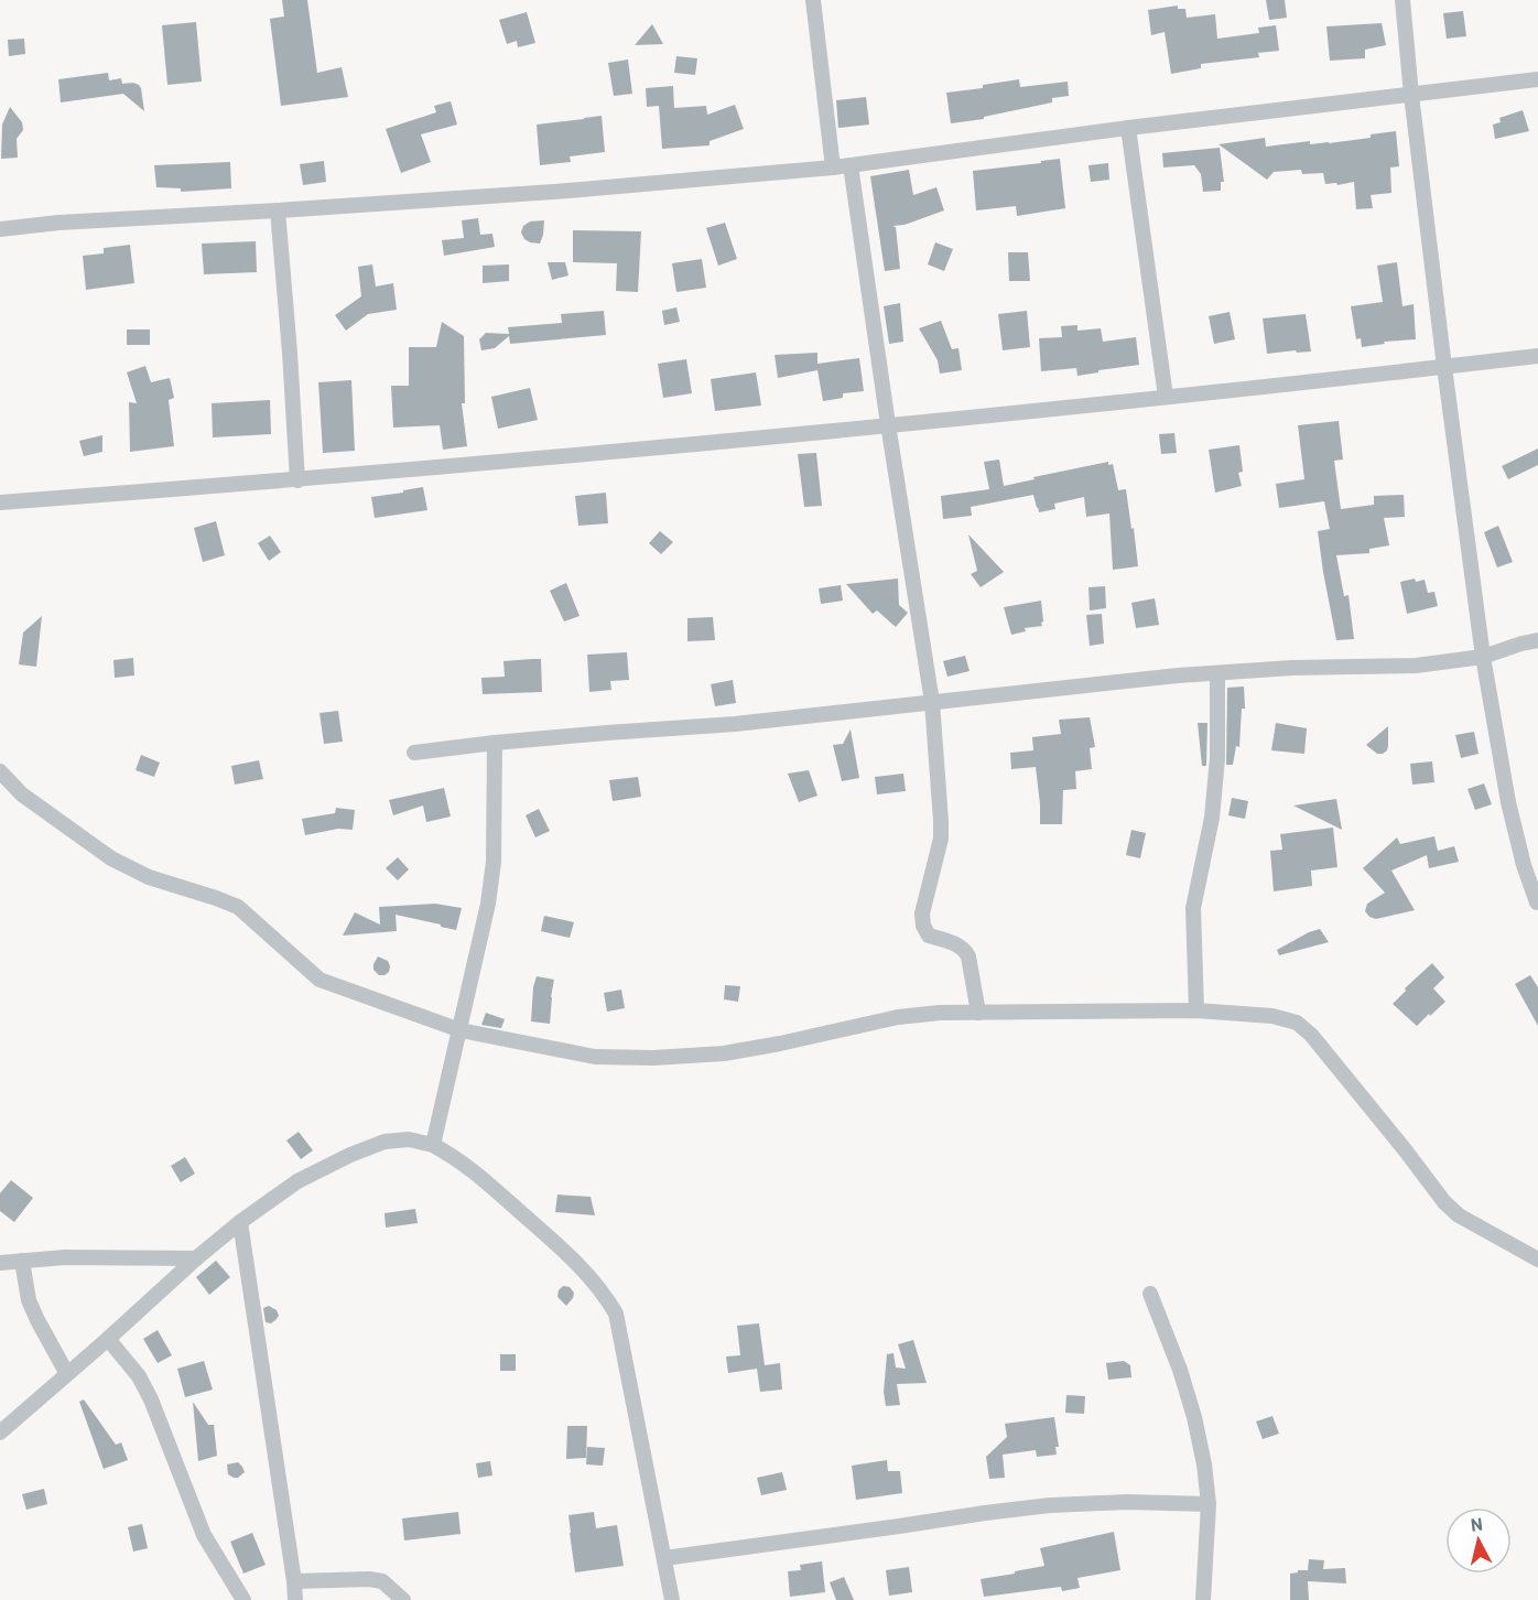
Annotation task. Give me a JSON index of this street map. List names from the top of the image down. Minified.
{"north":"top"}
